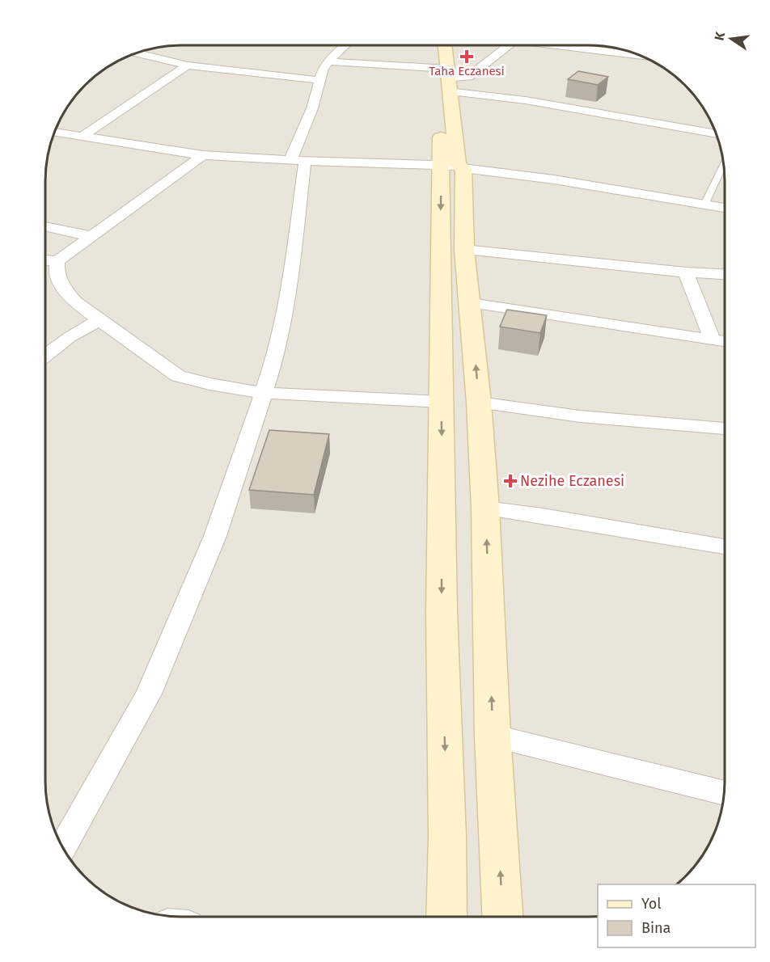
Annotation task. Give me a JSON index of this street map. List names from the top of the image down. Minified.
{"places":{"health":["Taha Eczanesi","Nezihe Eczanesi"]},"legend":["Yol","Bina"],"north":"left"}
